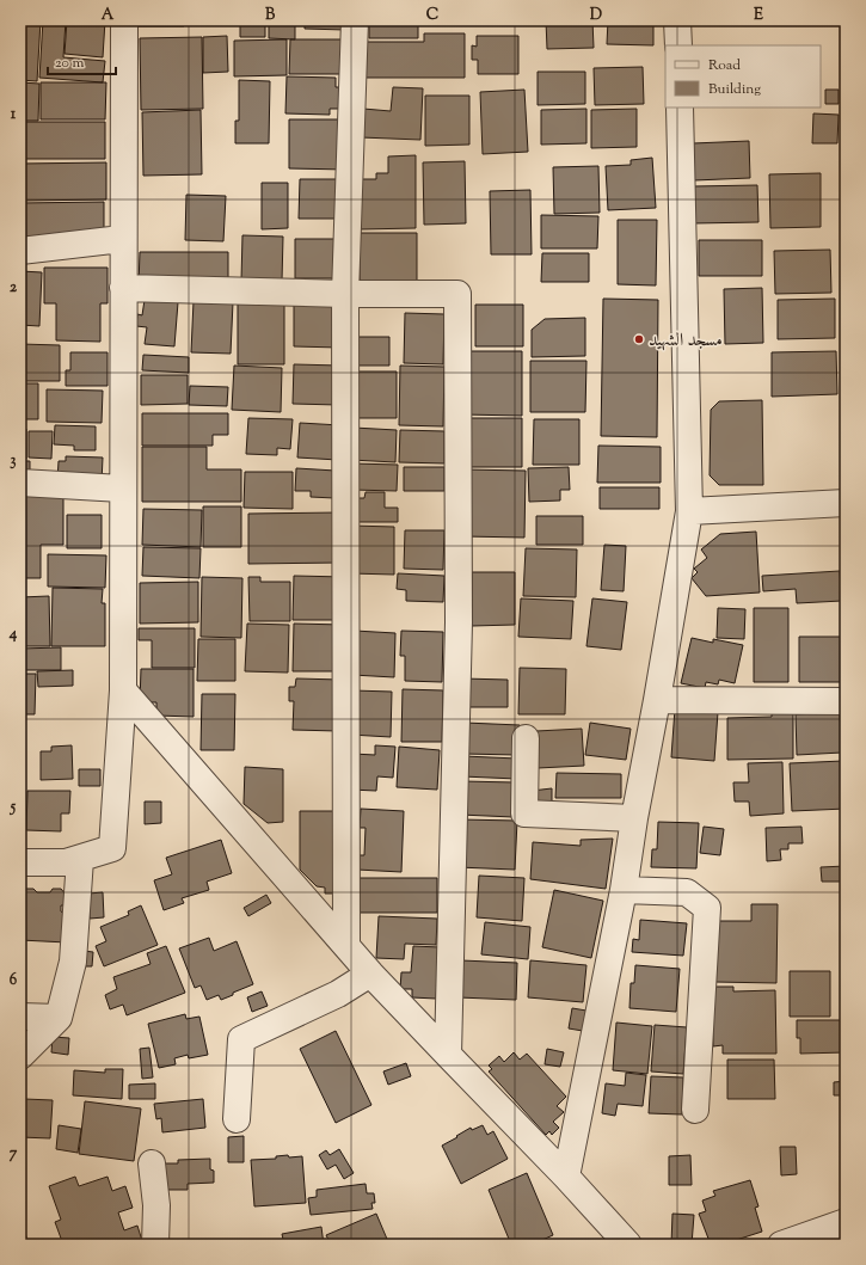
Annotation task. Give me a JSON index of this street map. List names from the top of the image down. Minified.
{"places":["مسجد الشهيد"],"legend":["Road","Building"],"scale_bar":"20 m","grid":{"columns":["A","B","C","D","E"],"rows":["1","2","3","4","5","6","7"]}}
